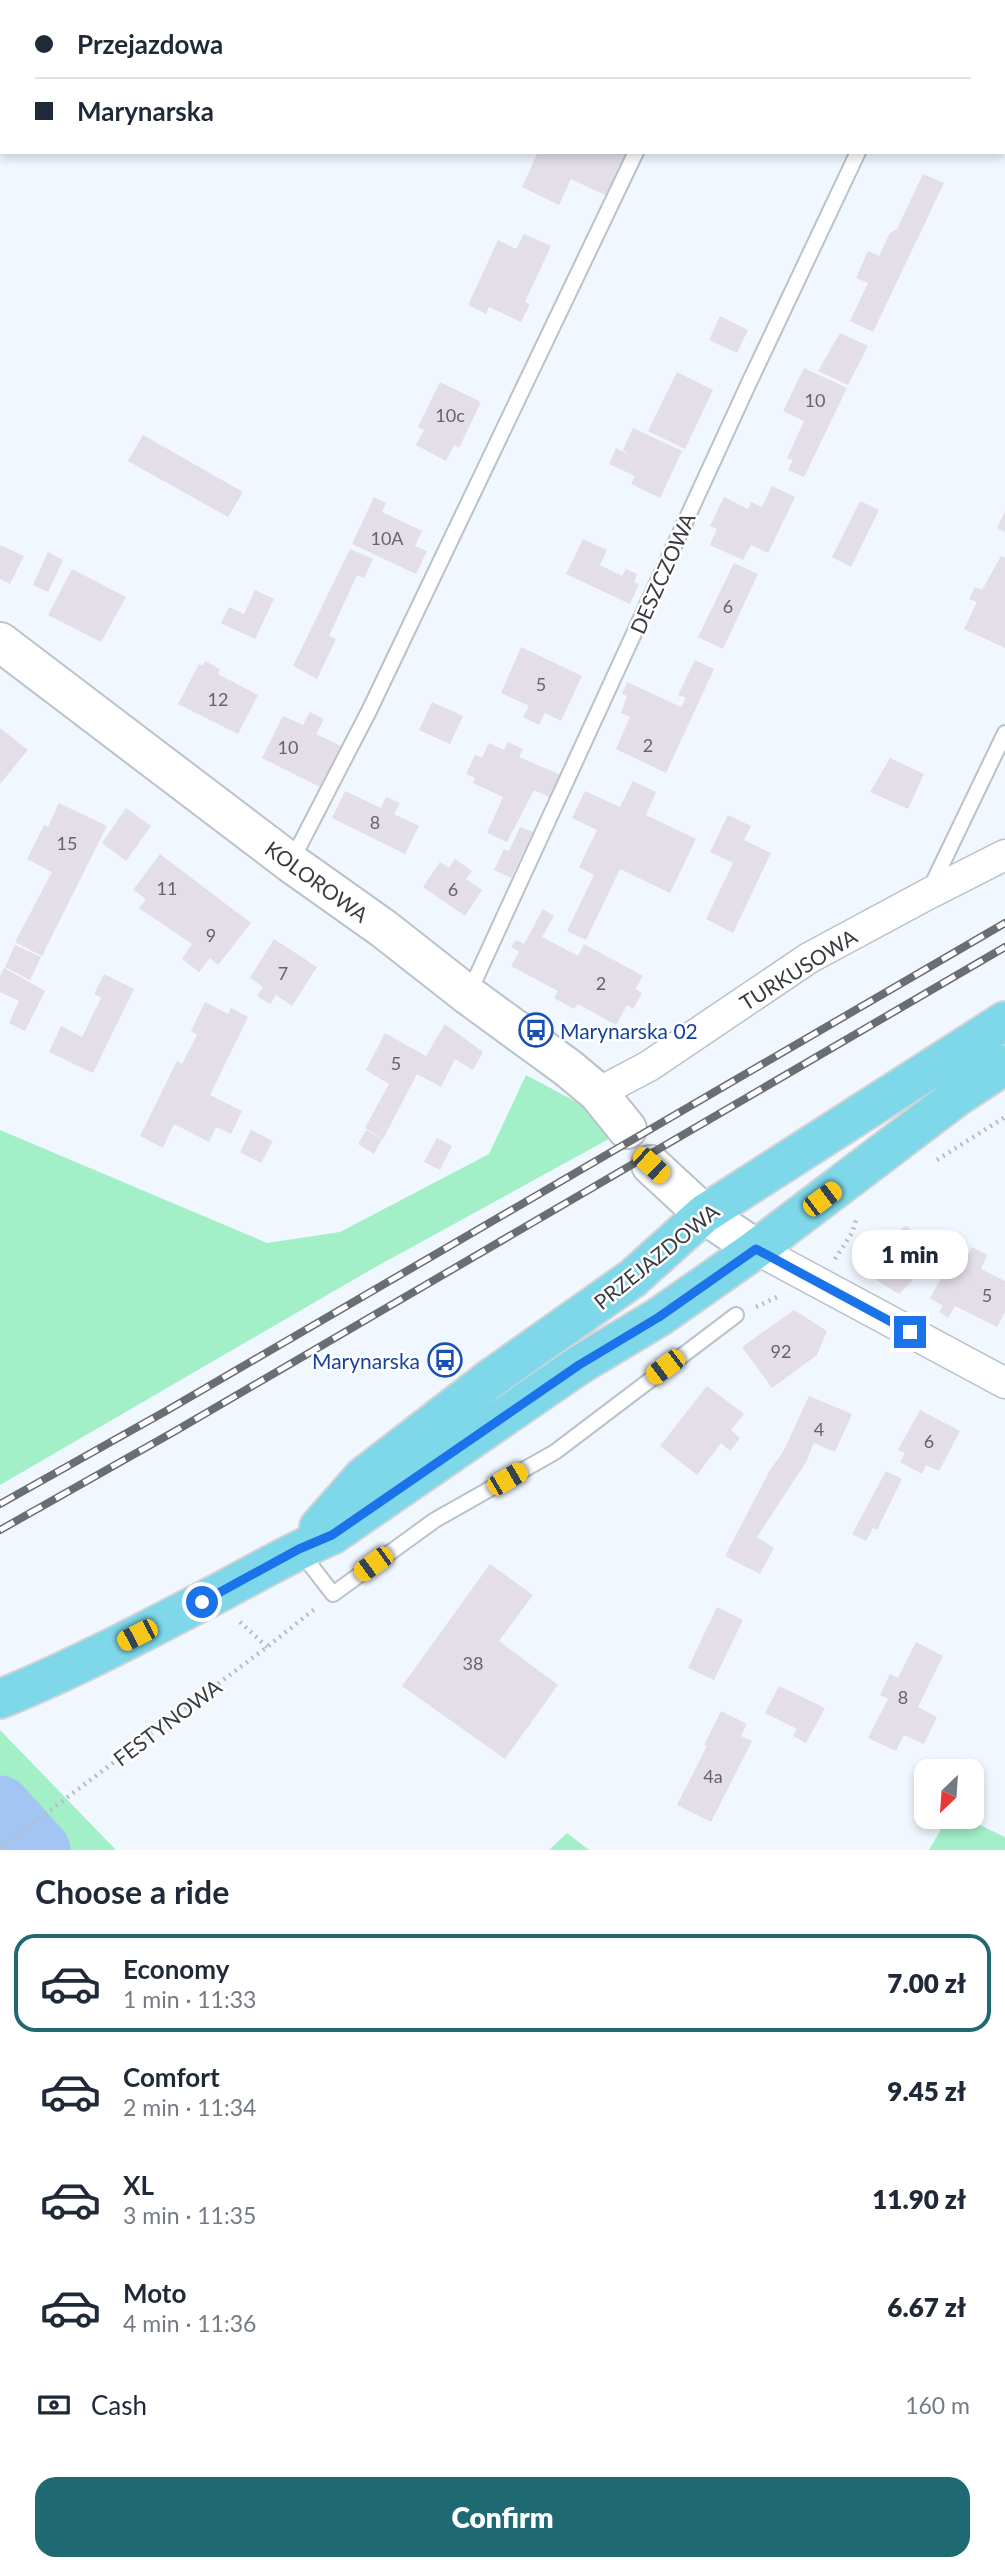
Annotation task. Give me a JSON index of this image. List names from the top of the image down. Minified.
{"streets":{"main road":["PRZEJAZDOWA"],"street":["KOLOROWA","TURKUSOWA"],"lane":["DESZCZOWA"],"path":["FESTYNOWA"]},"crossings":[["DESZCZOWA","KOLOROWA"],["KOLOROWA","TURKUSOWA"]],"places":{"bus stop":["Marynarska 02","Marynarska"]},"house_numbers":["10","10c","10A","6","5","12","2","10","8","15","11","6","9","7","2","5","5","92","4","6","38","8","4a"],"north":"bottom left","page":{"banner":["Przejazdowa","Marynarska"],"bubble":"1 min","heading":"Choose a ride","list":[{"name":"Economy","note":"1 min · 11:33","value":"7.00 zł"},{"name":"Comfort","note":"2 min · 11:34","value":"9.45 zł"},{"name":"XL","note":"3 min · 11:35","value":"11.90 zł"},{"name":"Moto","note":"4 min · 11:36","value":"6.67 zł"}],"pay":["Cash","160 m"],"buttons":"Confirm"}}
